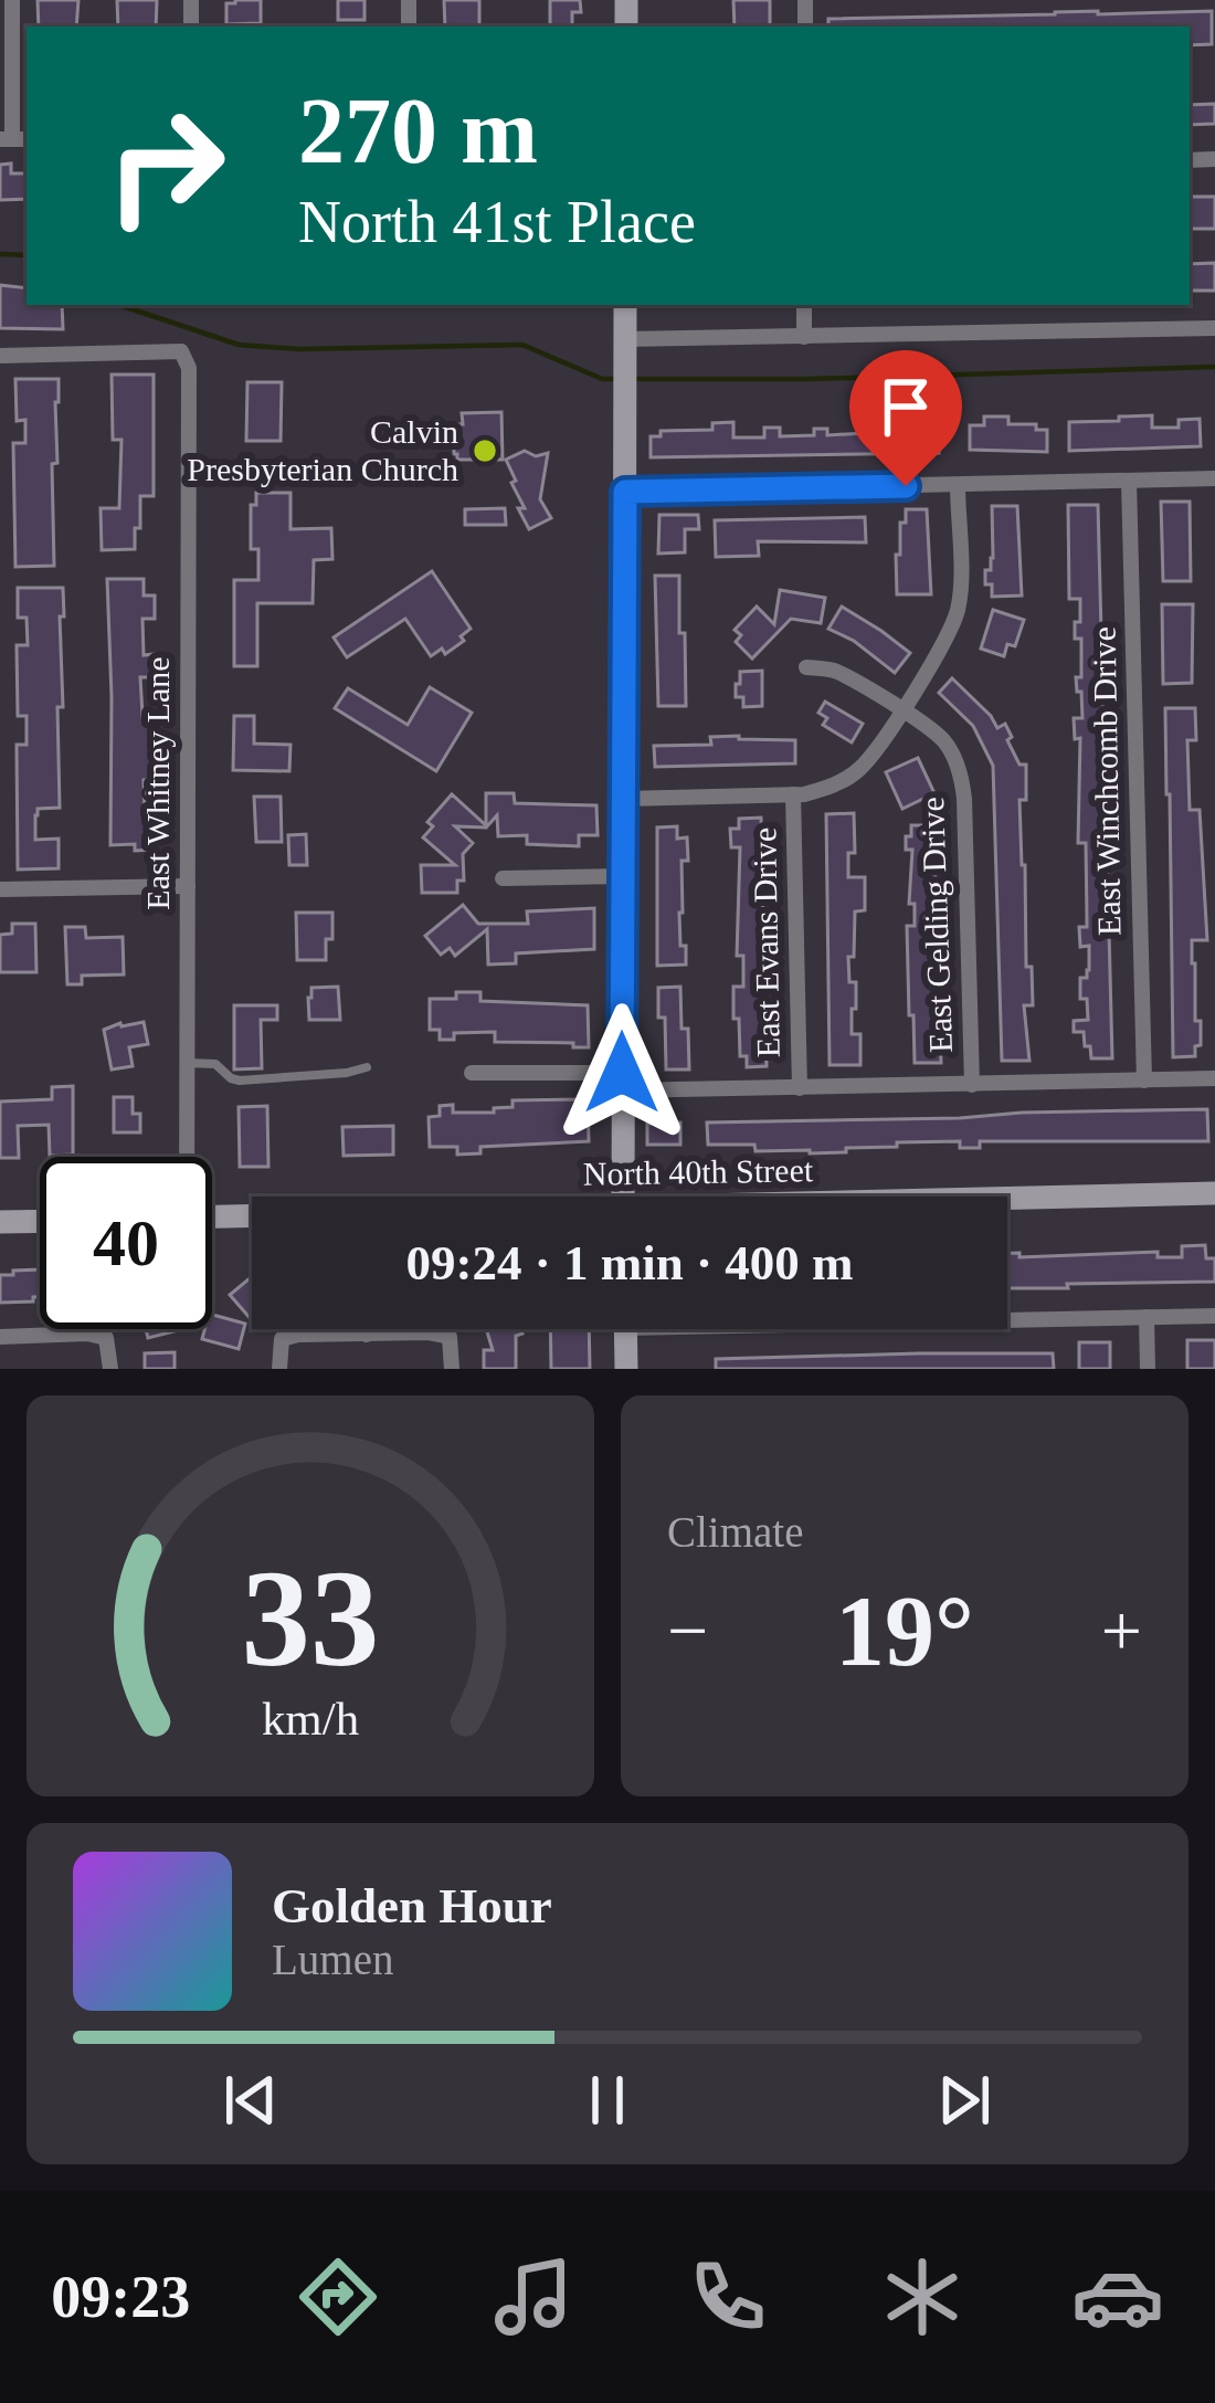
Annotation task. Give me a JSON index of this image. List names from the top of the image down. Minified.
{"streets":{"main road":["North 40th Street"],"street":["East Winchcomb Drive","East Whitney Lane","East Gelding Drive","East Evans Drive"]},"places":["Calvin Presbyterian Church"],"page":{"turn":["270 m","North 41st Place"],"limit":"40","trip":"09:24 · 1 min · 400 m","tile":"Climate","heat":["−","19°","+"],"song":["Golden Hour","Lumen"],"tabs":"09:23","gauge":["33","km/h"]}}
